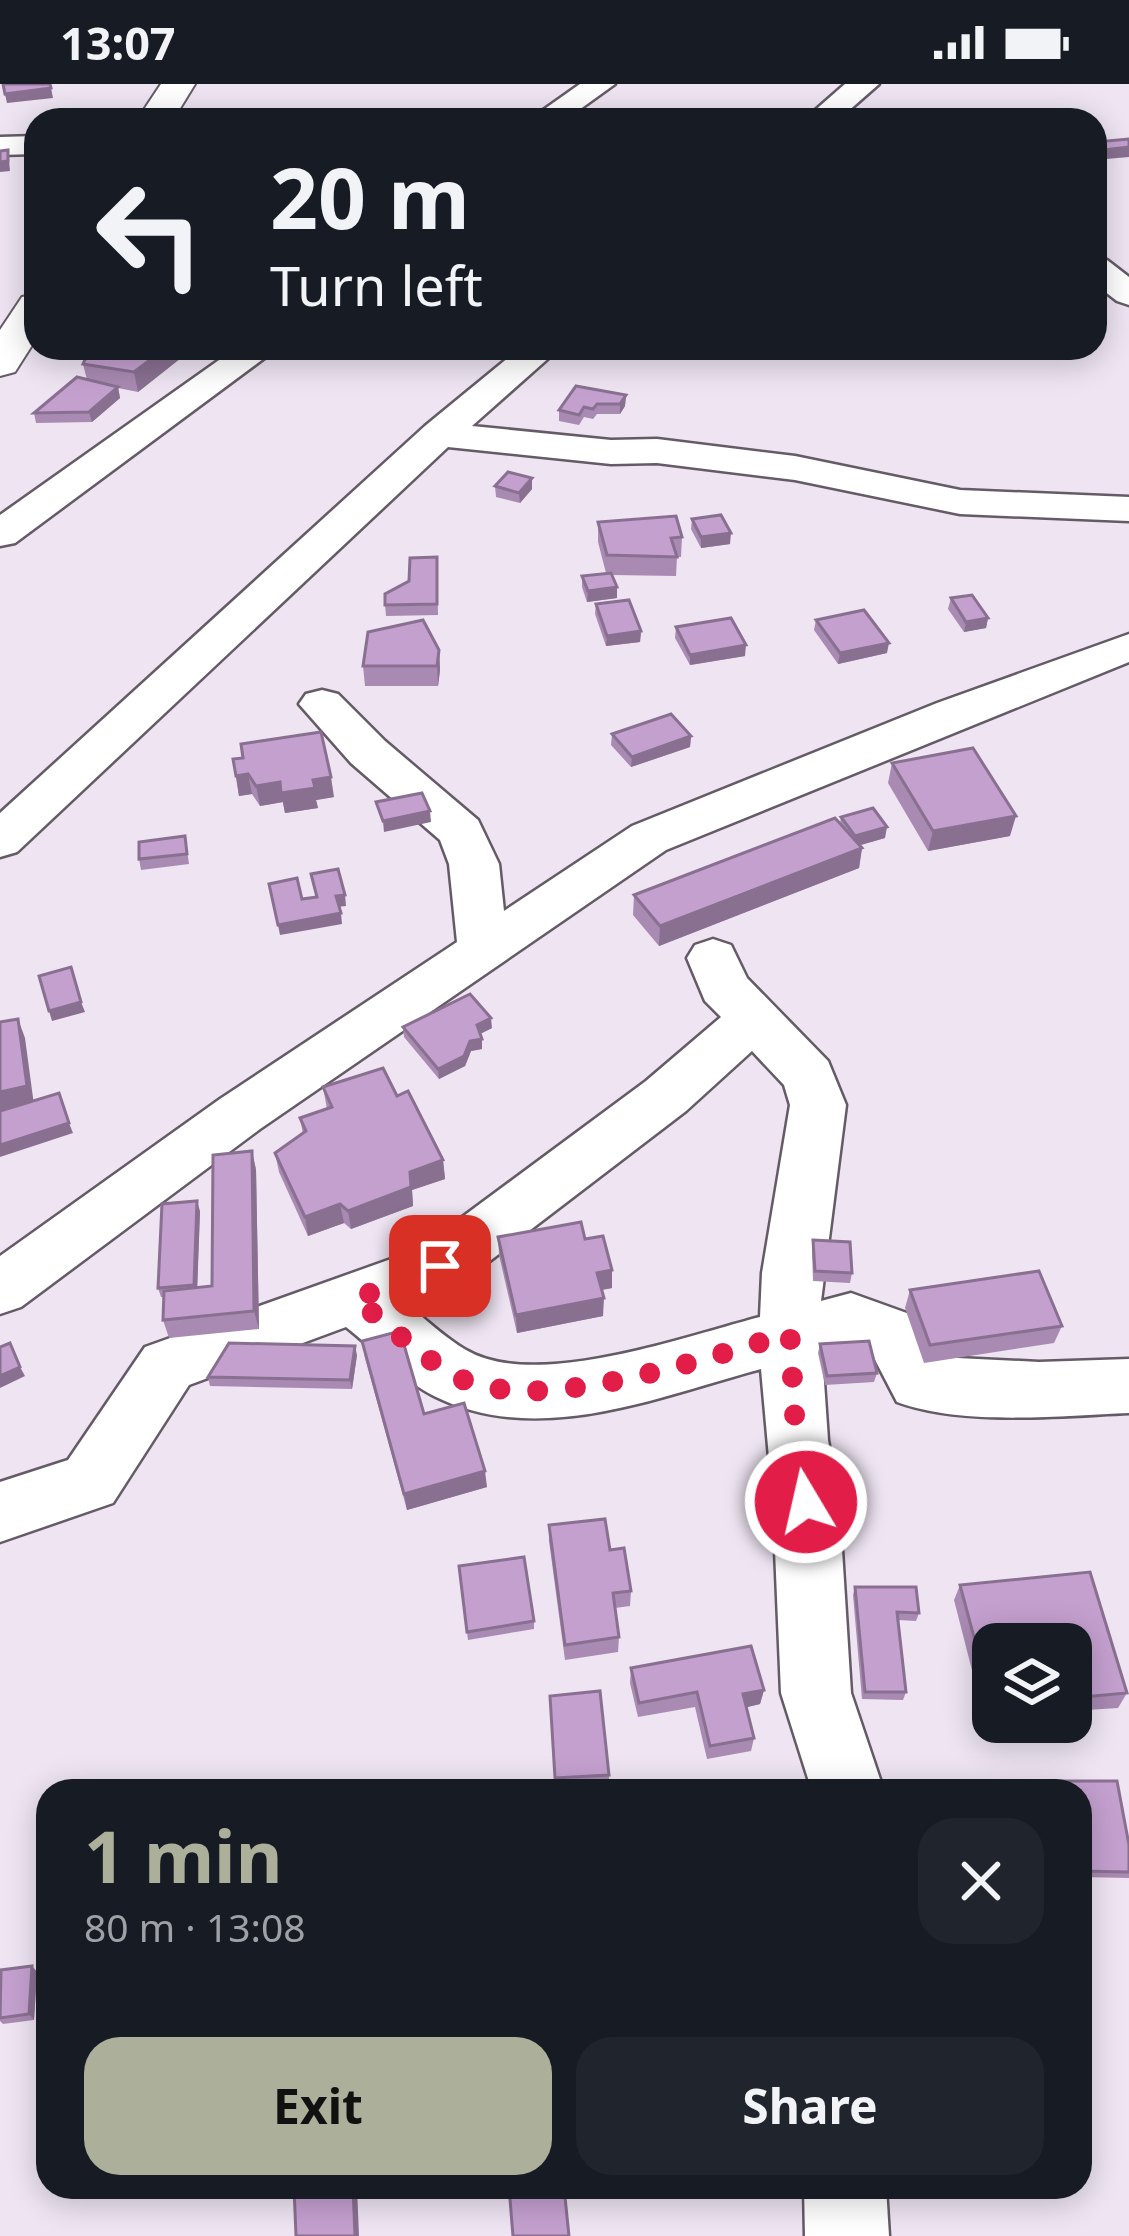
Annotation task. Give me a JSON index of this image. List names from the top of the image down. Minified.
{"page":{"status":"13:07","turn":["20 m","Turn left"],"heading":["1 min","80 m · 13:08"],"buttons":["Exit","Share"]}}
